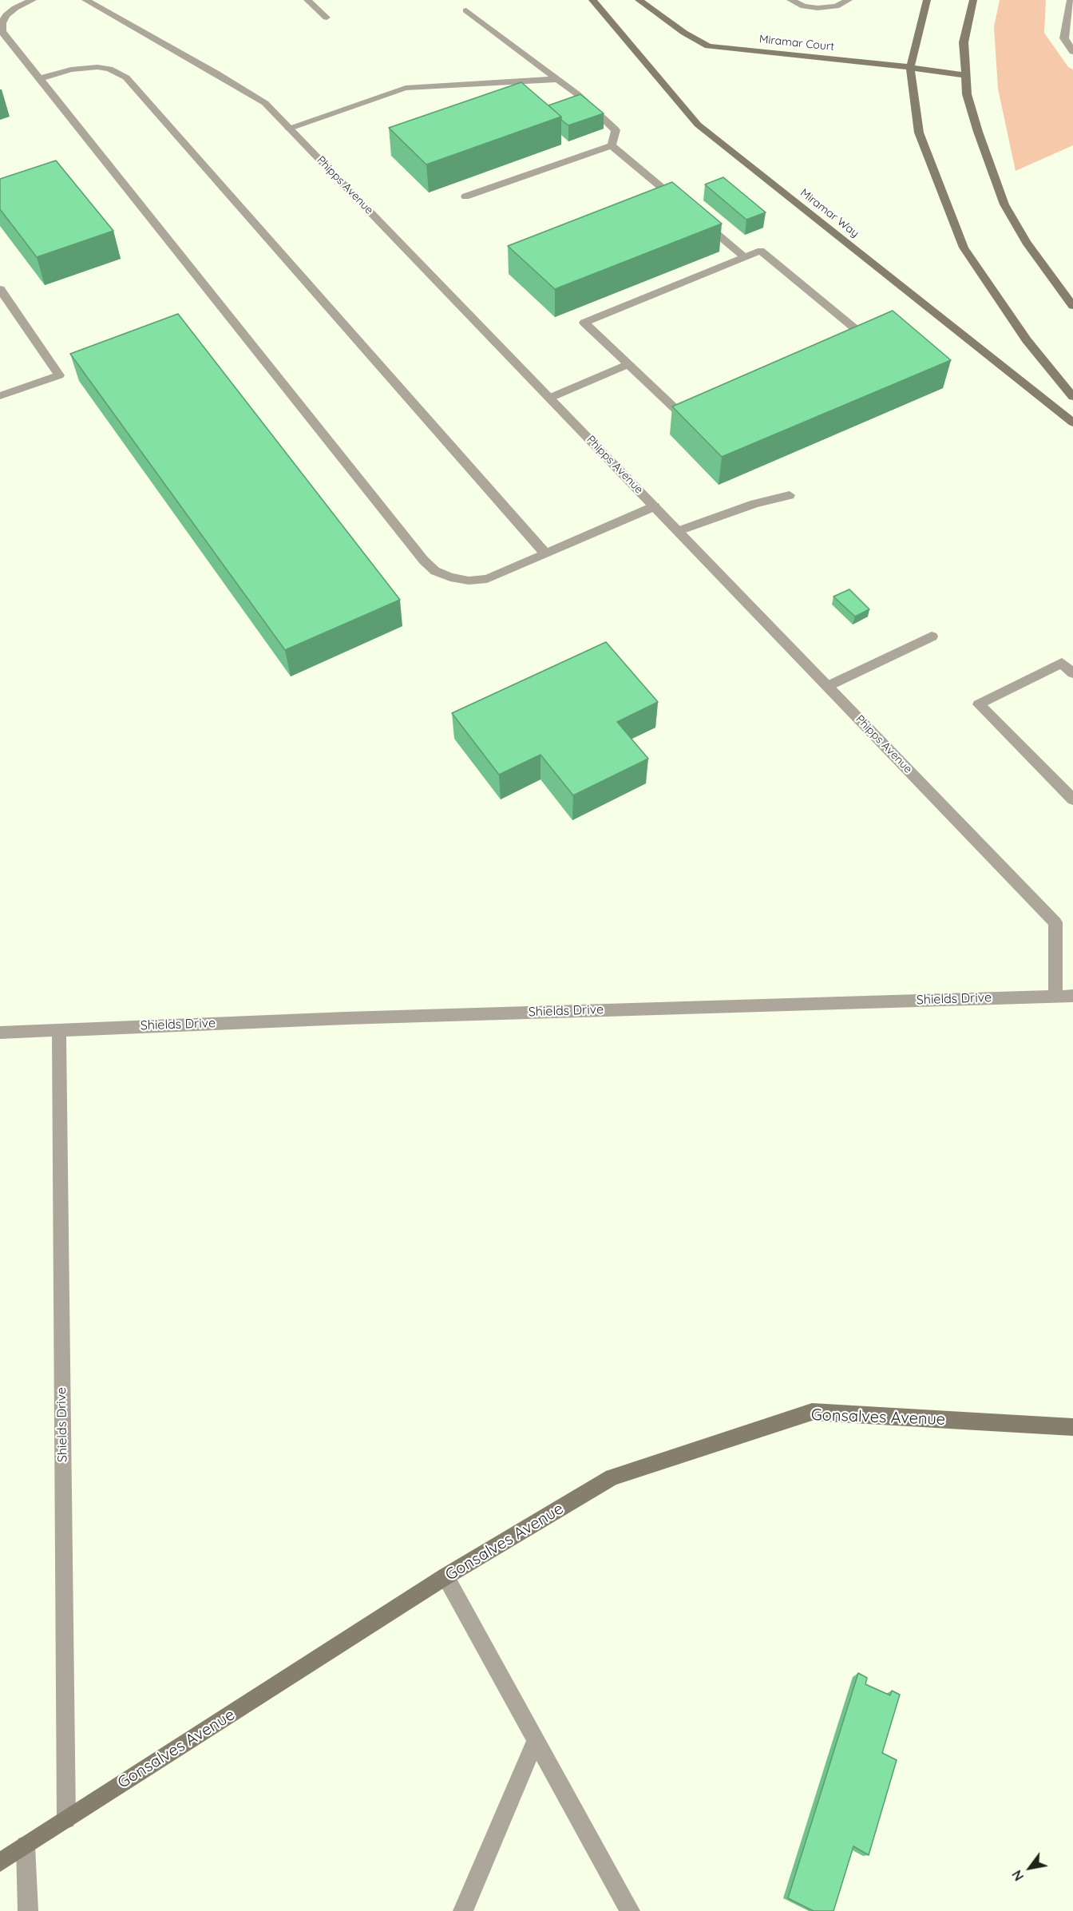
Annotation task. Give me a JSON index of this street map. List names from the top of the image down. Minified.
{"streets":{"street":["Miramar Court","Phipps Avenue","Miramar Way","Shields Drive","Gonsalves Avenue"]},"crossings":[["Phipps Avenue","Shields Drive"],["Shields Drive","Gonsalves Avenue"]],"north":"bottom left"}
